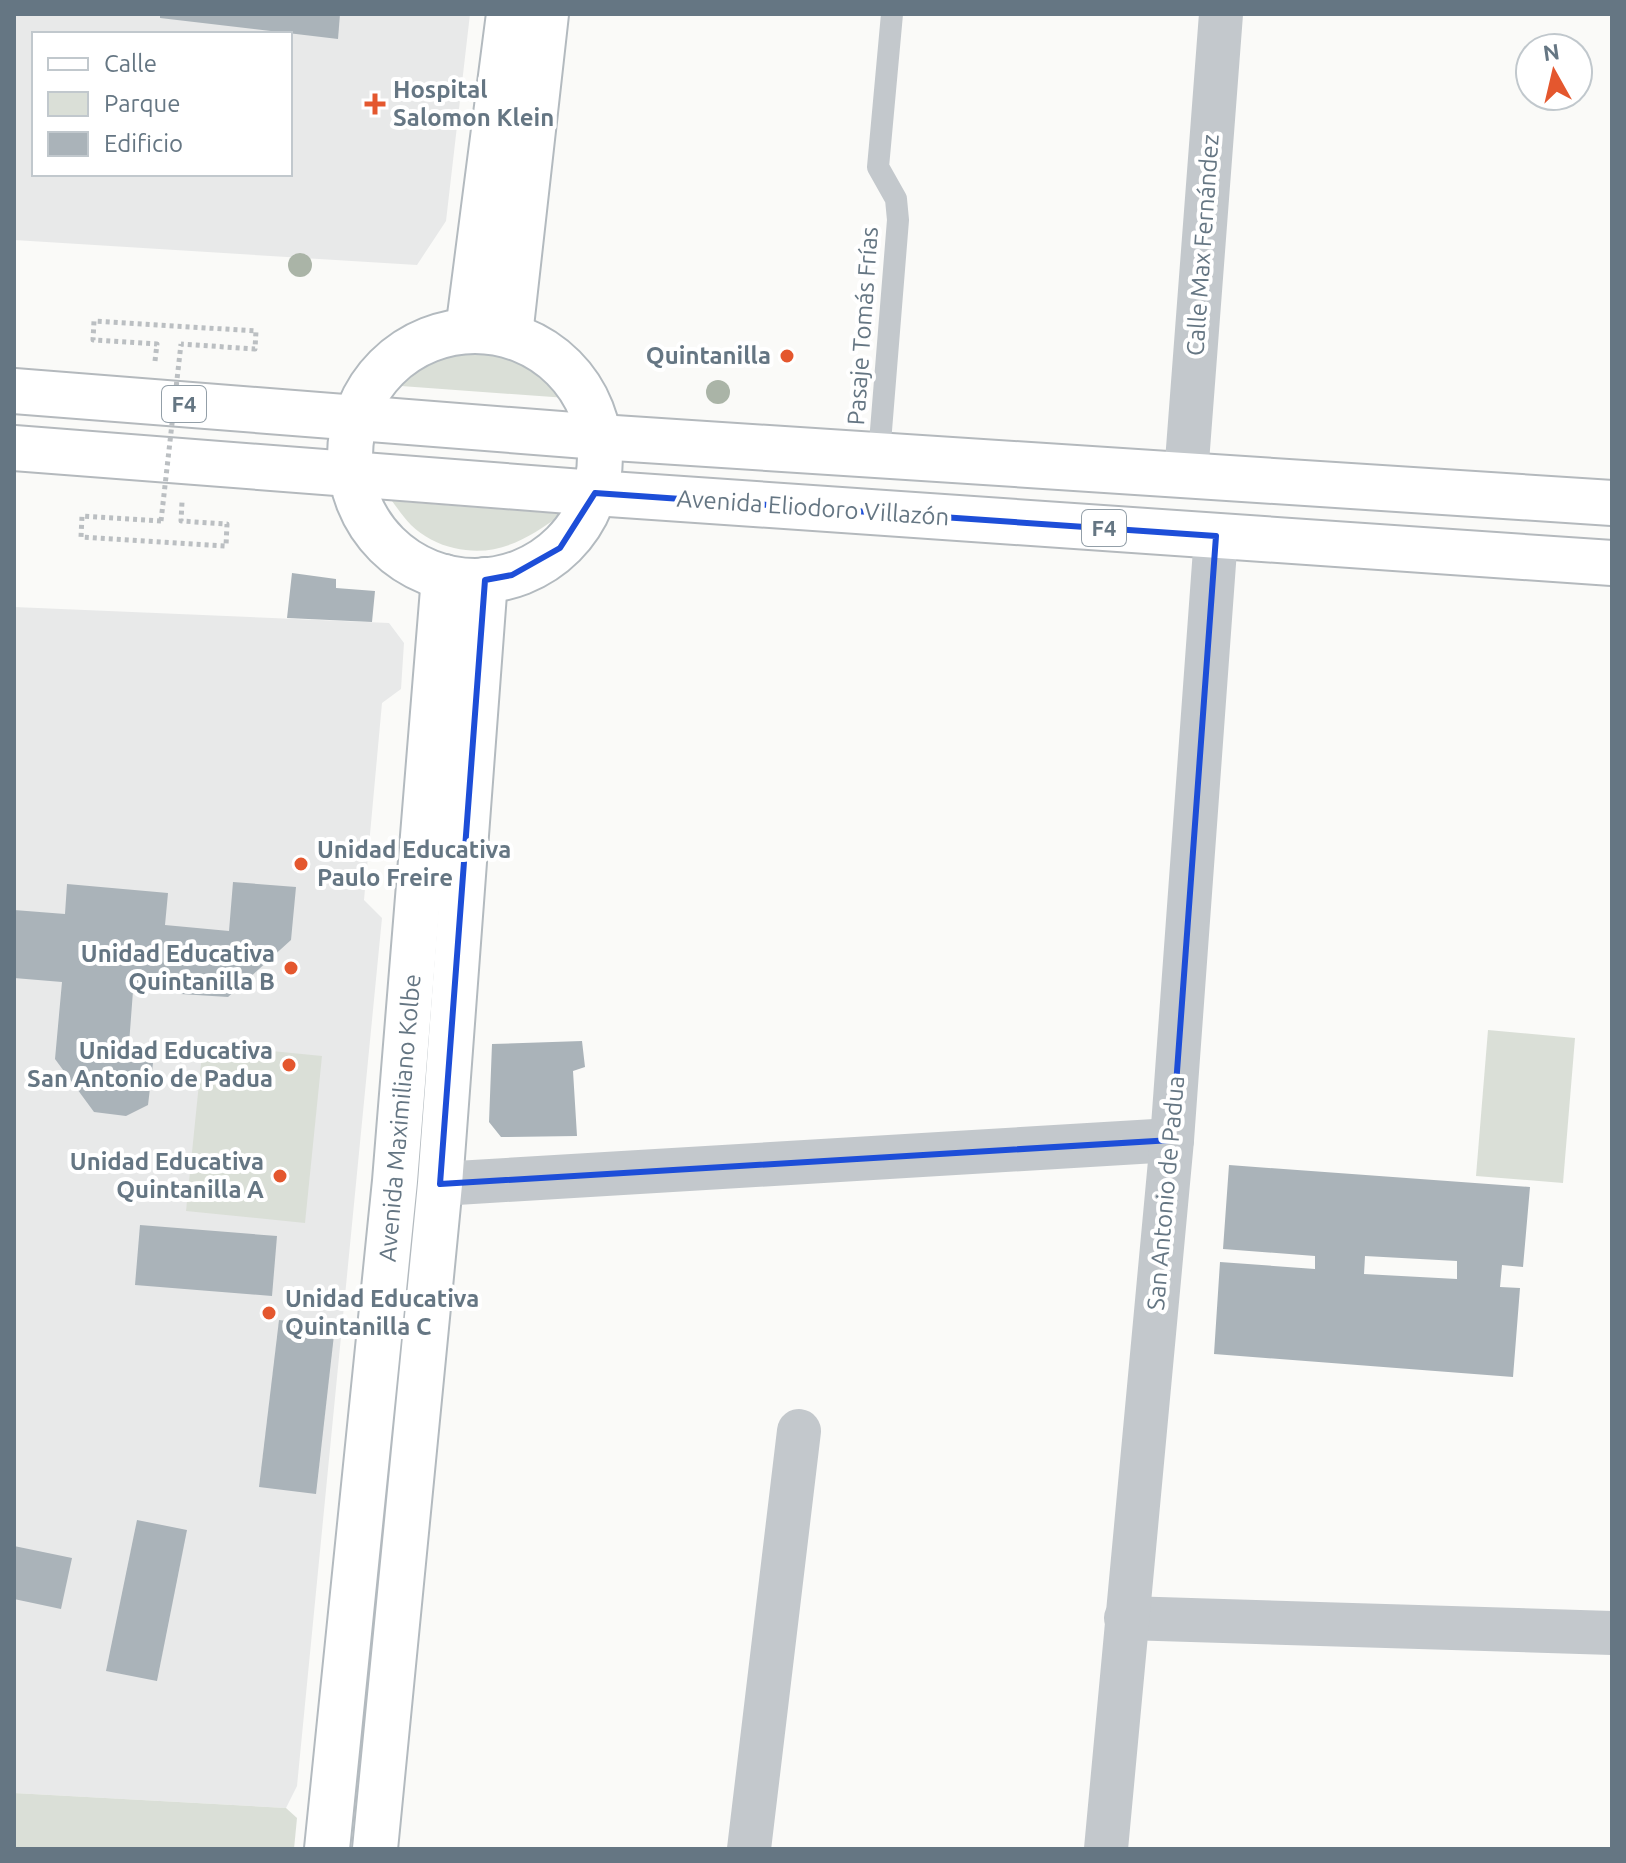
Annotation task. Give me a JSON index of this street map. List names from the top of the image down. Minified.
{"streets":{"main road":["F4","Avenida Eliodoro Villazón","Avenida Maximiliano Kolbe"],"street":["Calle Max Fernández","San Antonio de Padua"],"lane":["Pasaje Tomás Frías"]},"crossings":[["Calle Max Fernández","F4"],["Pasaje Tomás Frías","F4"],["Avenida Eliodoro Villazón","San Antonio de Padua"]],"places":{"health":["Hospital Salomon Klein"],"other":["Quintanilla","Unidad Educativa Paulo Freire","Unidad Educativa Quintanilla B","Unidad Educativa San Antonio de Padua","Unidad Educativa Quintanilla A","Unidad Educativa Quintanilla C"]},"legend":["Calle","Parque","Edificio"],"north":"top"}
